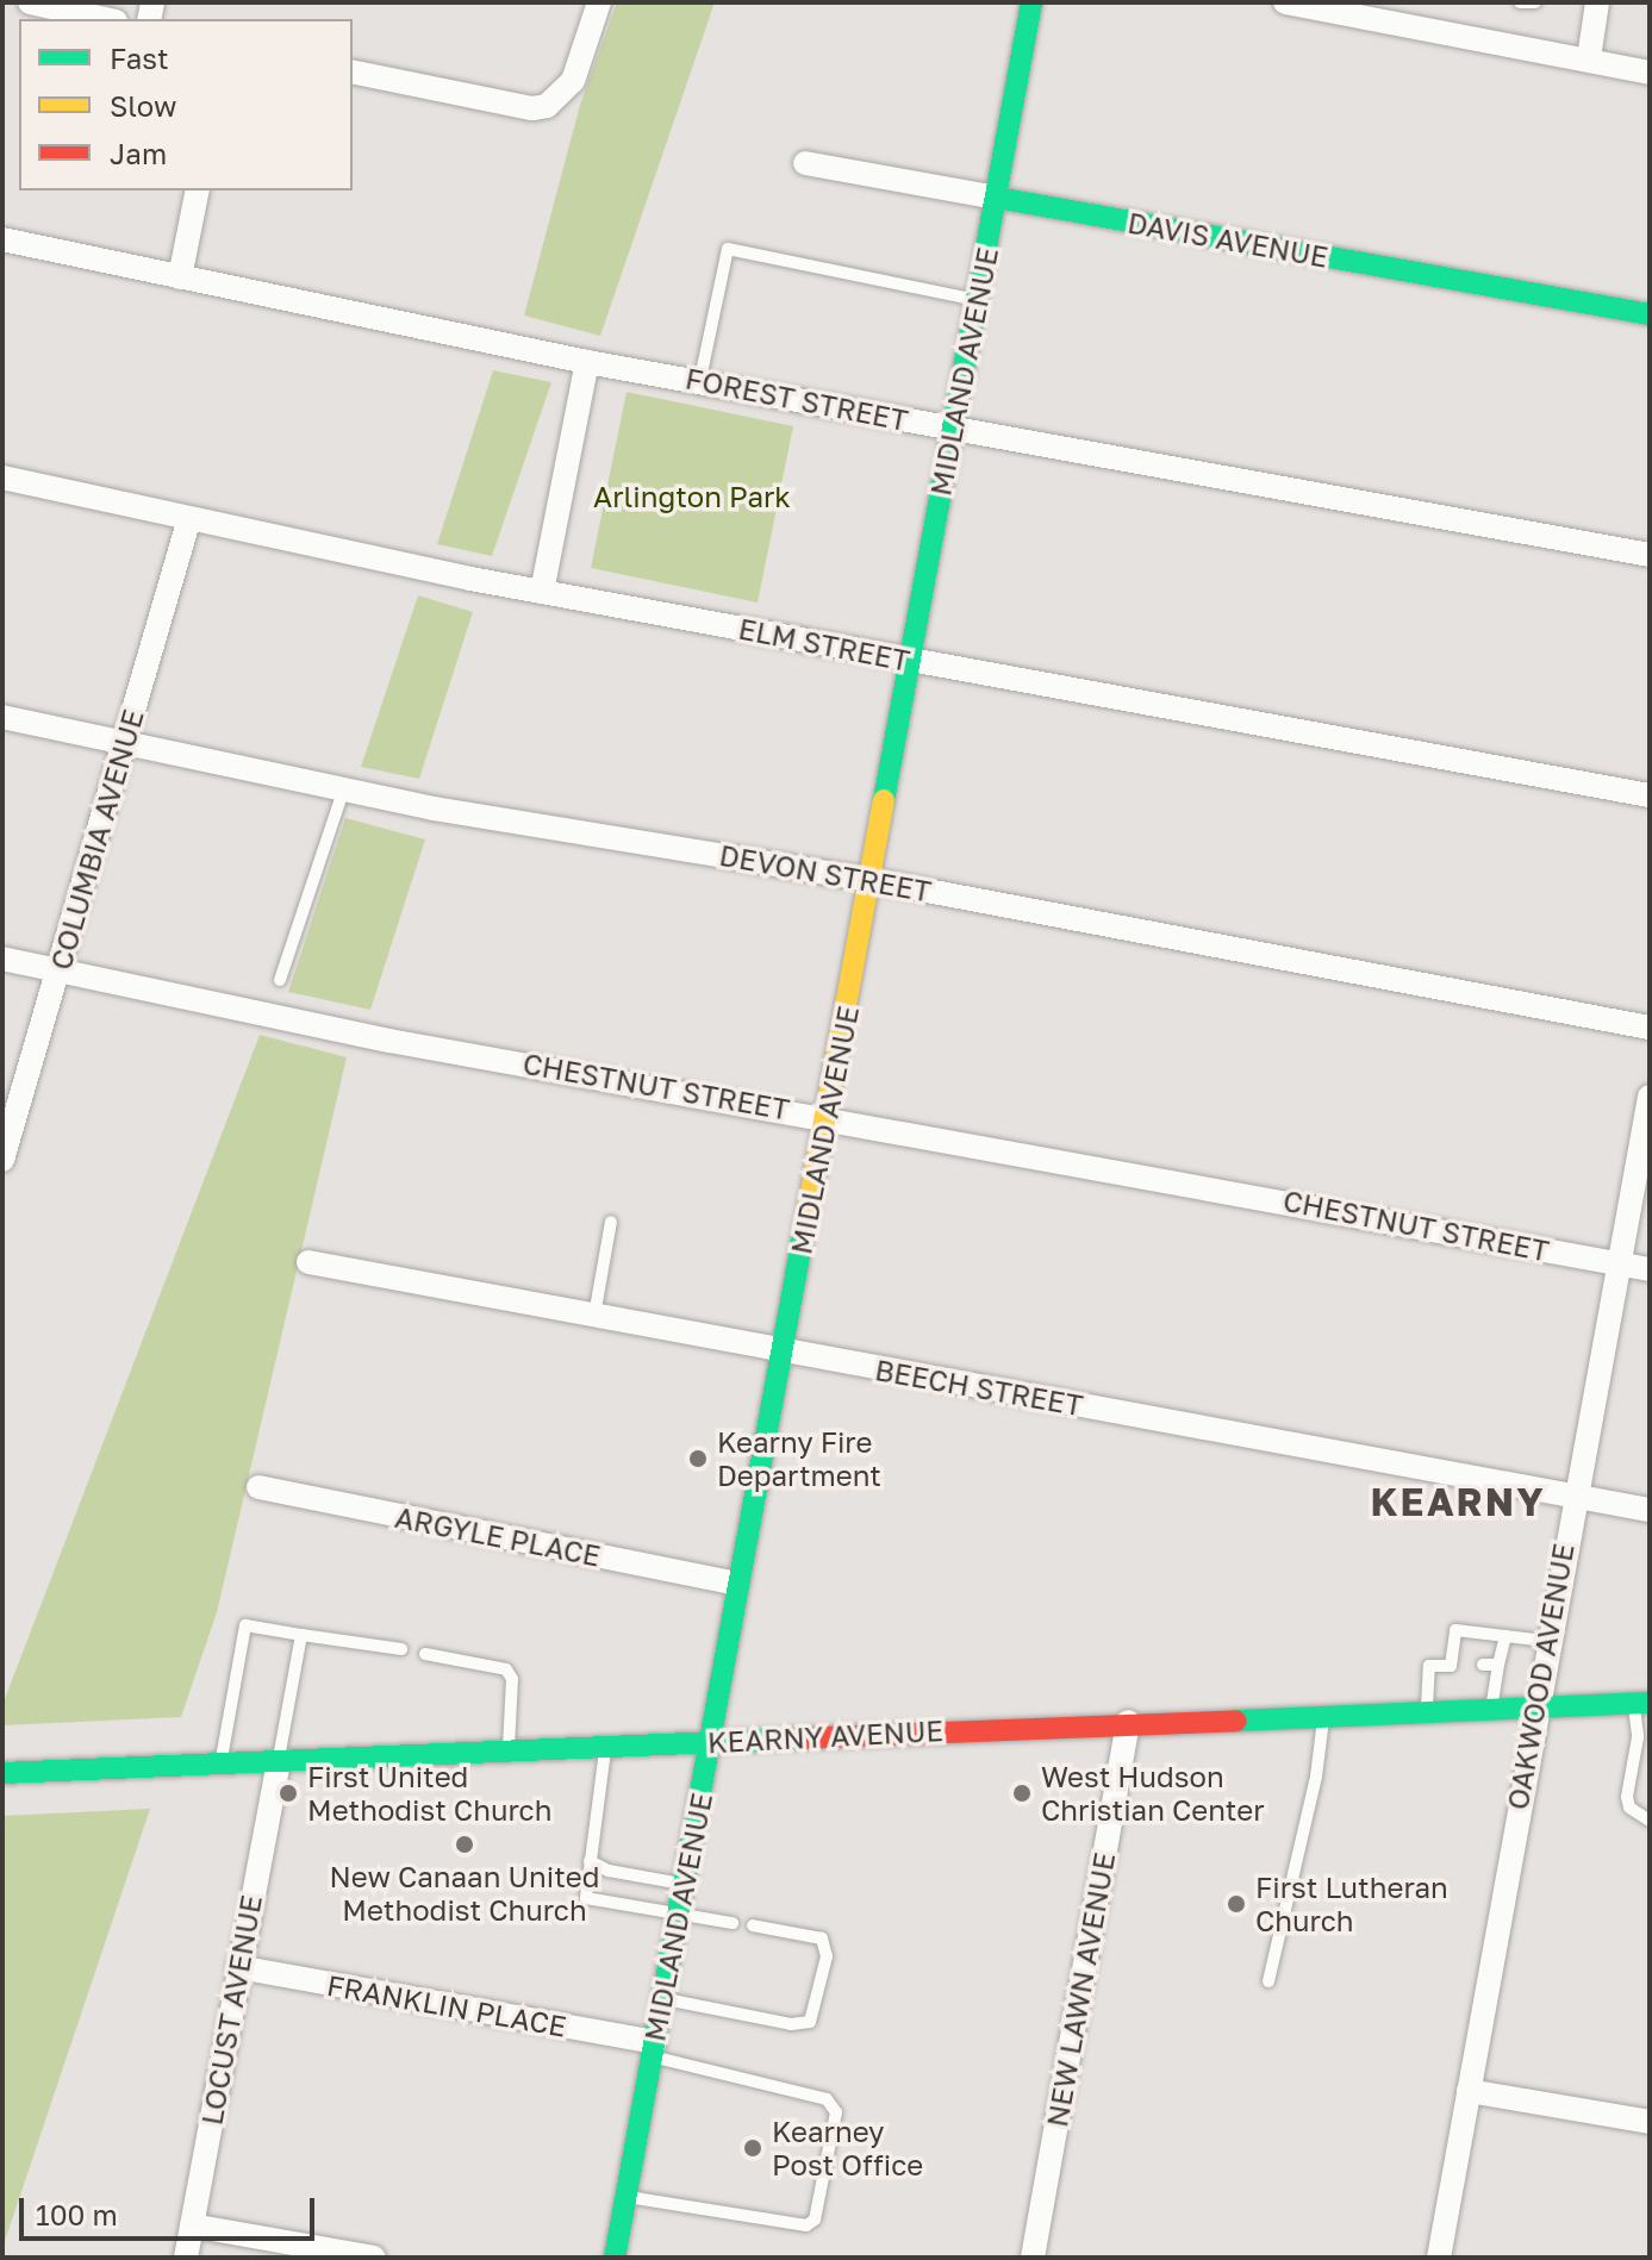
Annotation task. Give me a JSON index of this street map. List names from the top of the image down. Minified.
{"streets":{"street":["DAVIS AVENUE","MIDLAND AVENUE","FOREST STREET","ELM STREET","COLUMBIA AVENUE","DEVON STREET","CHESTNUT STREET","BEECH STREET","ARGYLE PLACE","OAKWOOD AVENUE","KEARNY AVENUE","NEW LAWN AVENUE","FRANKLIN PLACE","LOCUST AVENUE"]},"crossings":[["DAVIS AVENUE","MIDLAND AVENUE"],["MIDLAND AVENUE","FOREST STREET"],["MIDLAND AVENUE","ELM STREET"],["MIDLAND AVENUE","DEVON STREET"],["MIDLAND AVENUE","CHESTNUT STREET"],["MIDLAND AVENUE","BEECH STREET"],["MIDLAND AVENUE","ARGYLE PLACE"],["MIDLAND AVENUE","KEARNY AVENUE"],["MIDLAND AVENUE","FRANKLIN PLACE"],["ELM STREET","COLUMBIA AVENUE"],["COLUMBIA AVENUE","DEVON STREET"],["COLUMBIA AVENUE","CHESTNUT STREET"],["CHESTNUT STREET","OAKWOOD AVENUE"],["BEECH STREET","OAKWOOD AVENUE"],["OAKWOOD AVENUE","KEARNY AVENUE"],["KEARNY AVENUE","NEW LAWN AVENUE"],["KEARNY AVENUE","LOCUST AVENUE"],["FRANKLIN PLACE","LOCUST AVENUE"]],"districts":["KEARNY"],"parks":["Arlington Park"],"places":["Kearny Fire Department","First United Methodist Church","West Hudson Christian Center","New Canaan United Methodist Church","First Lutheran Church","Kearney Post Office"],"legend":["Fast","Slow","Jam"],"scale_bar":"100 m"}
